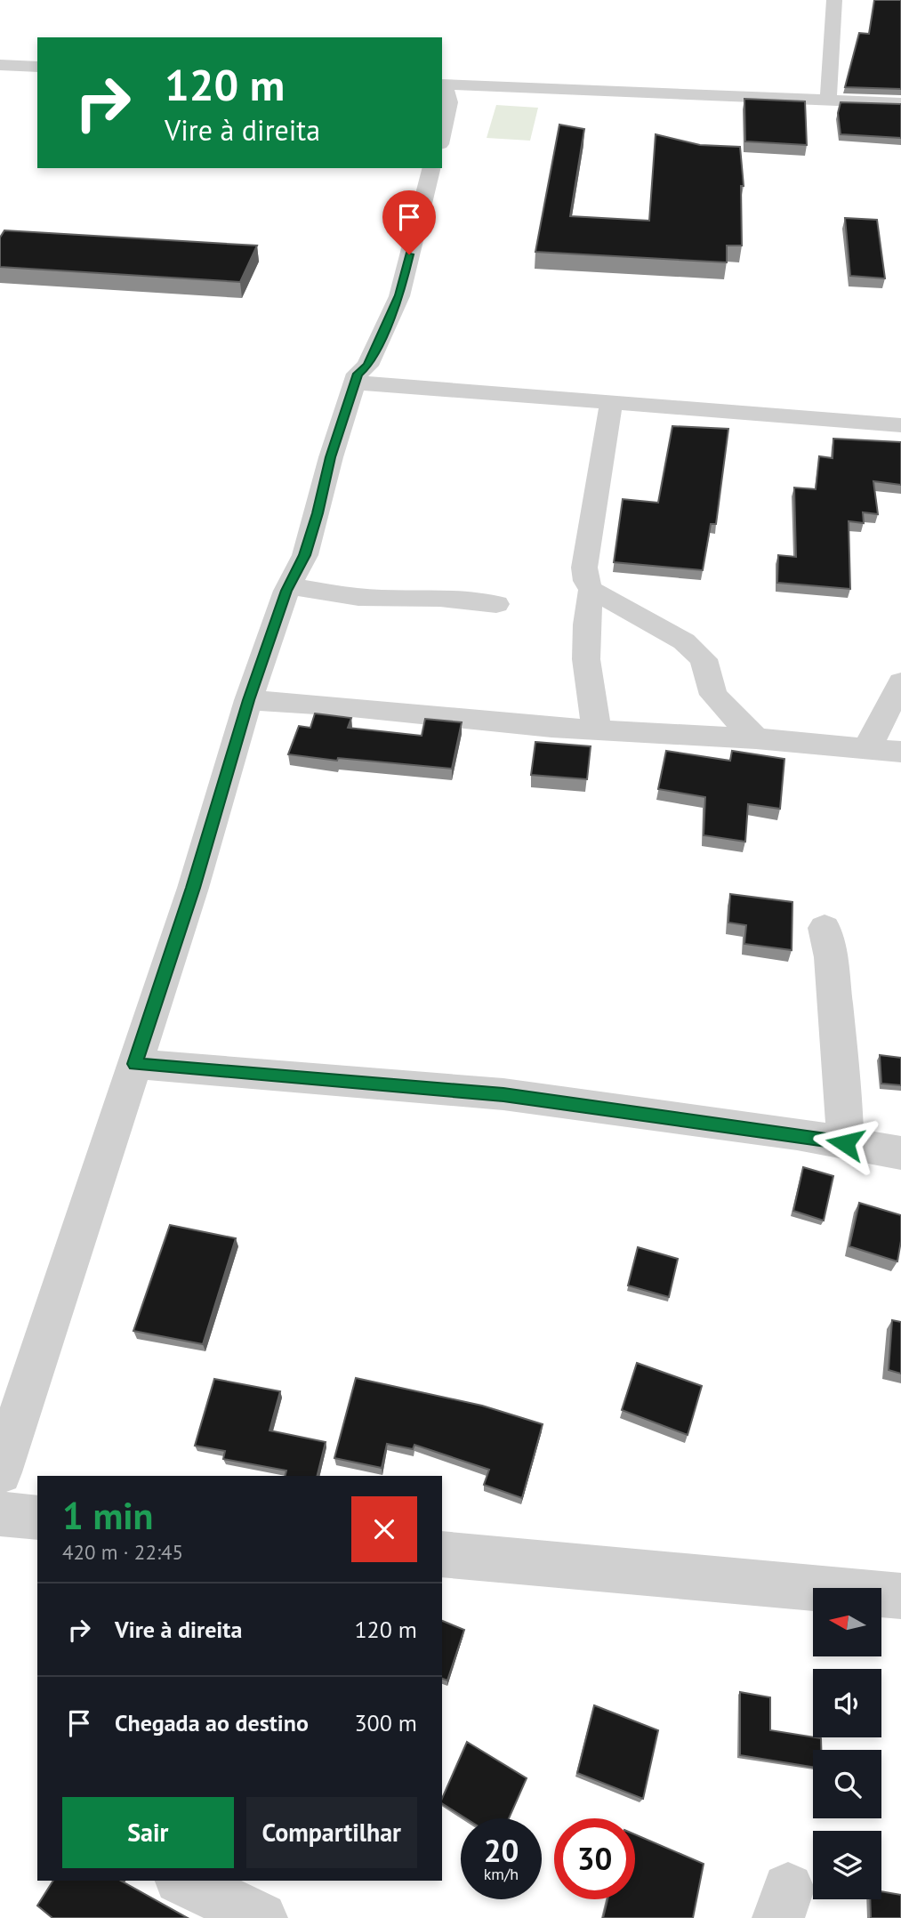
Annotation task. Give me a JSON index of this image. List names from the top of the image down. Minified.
{"north":"left","page":{"turn":["120 m","Vire à direita"],"heading":["1 min","420 m · 22:45"],"list":[{"name":"Vire à direita","value":"120 m"},{"name":"Chegada ao destino","value":"300 m"}],"buttons":["Sair","Compartilhar"],"speed":"20 km/h","limit":"30"}}
